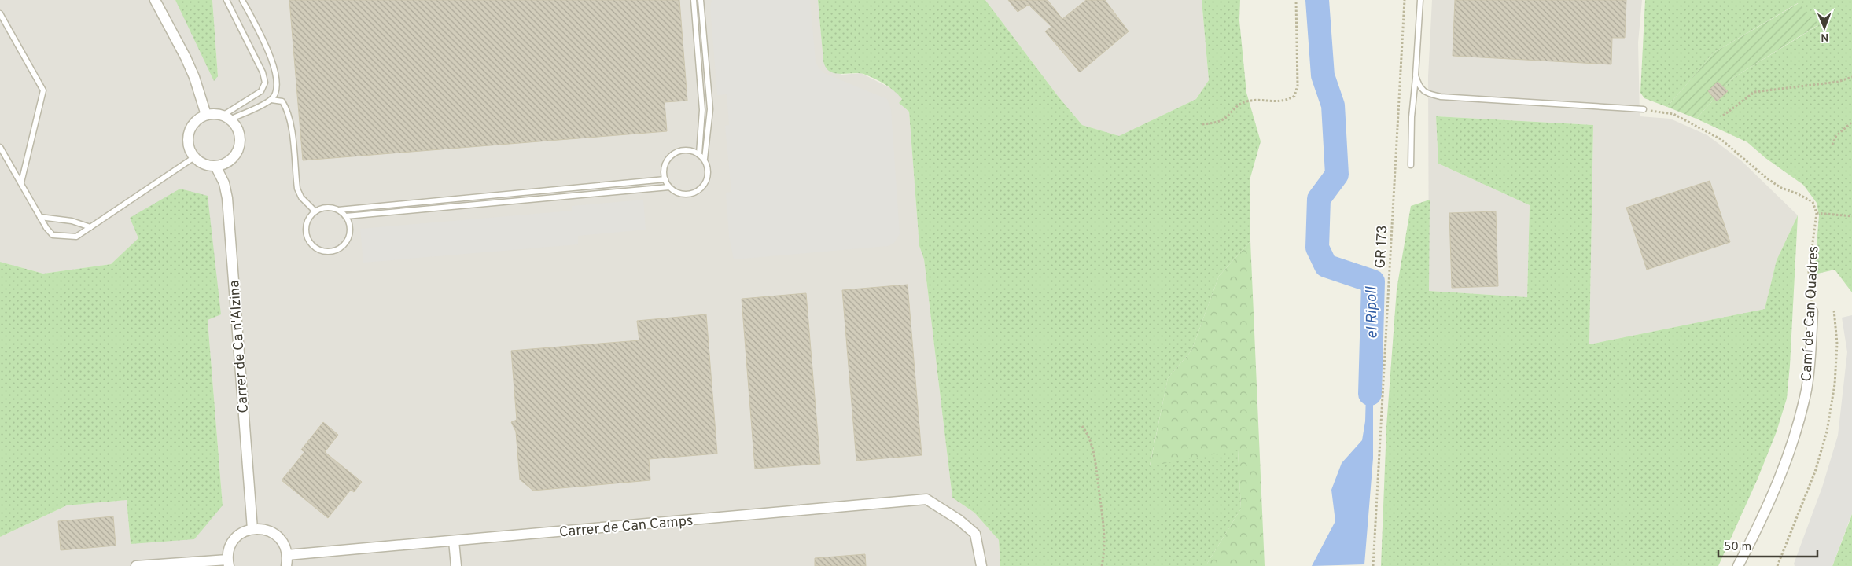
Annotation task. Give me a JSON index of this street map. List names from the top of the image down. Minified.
{"streets":{"street":["Camí de Can Quadres","Carrer de Ca n'Alzina","Carrer de Can Camps"],"path":["GR 173"]},"water":["el Ripoll"],"scale_bar":"50 m","north":"bottom"}
